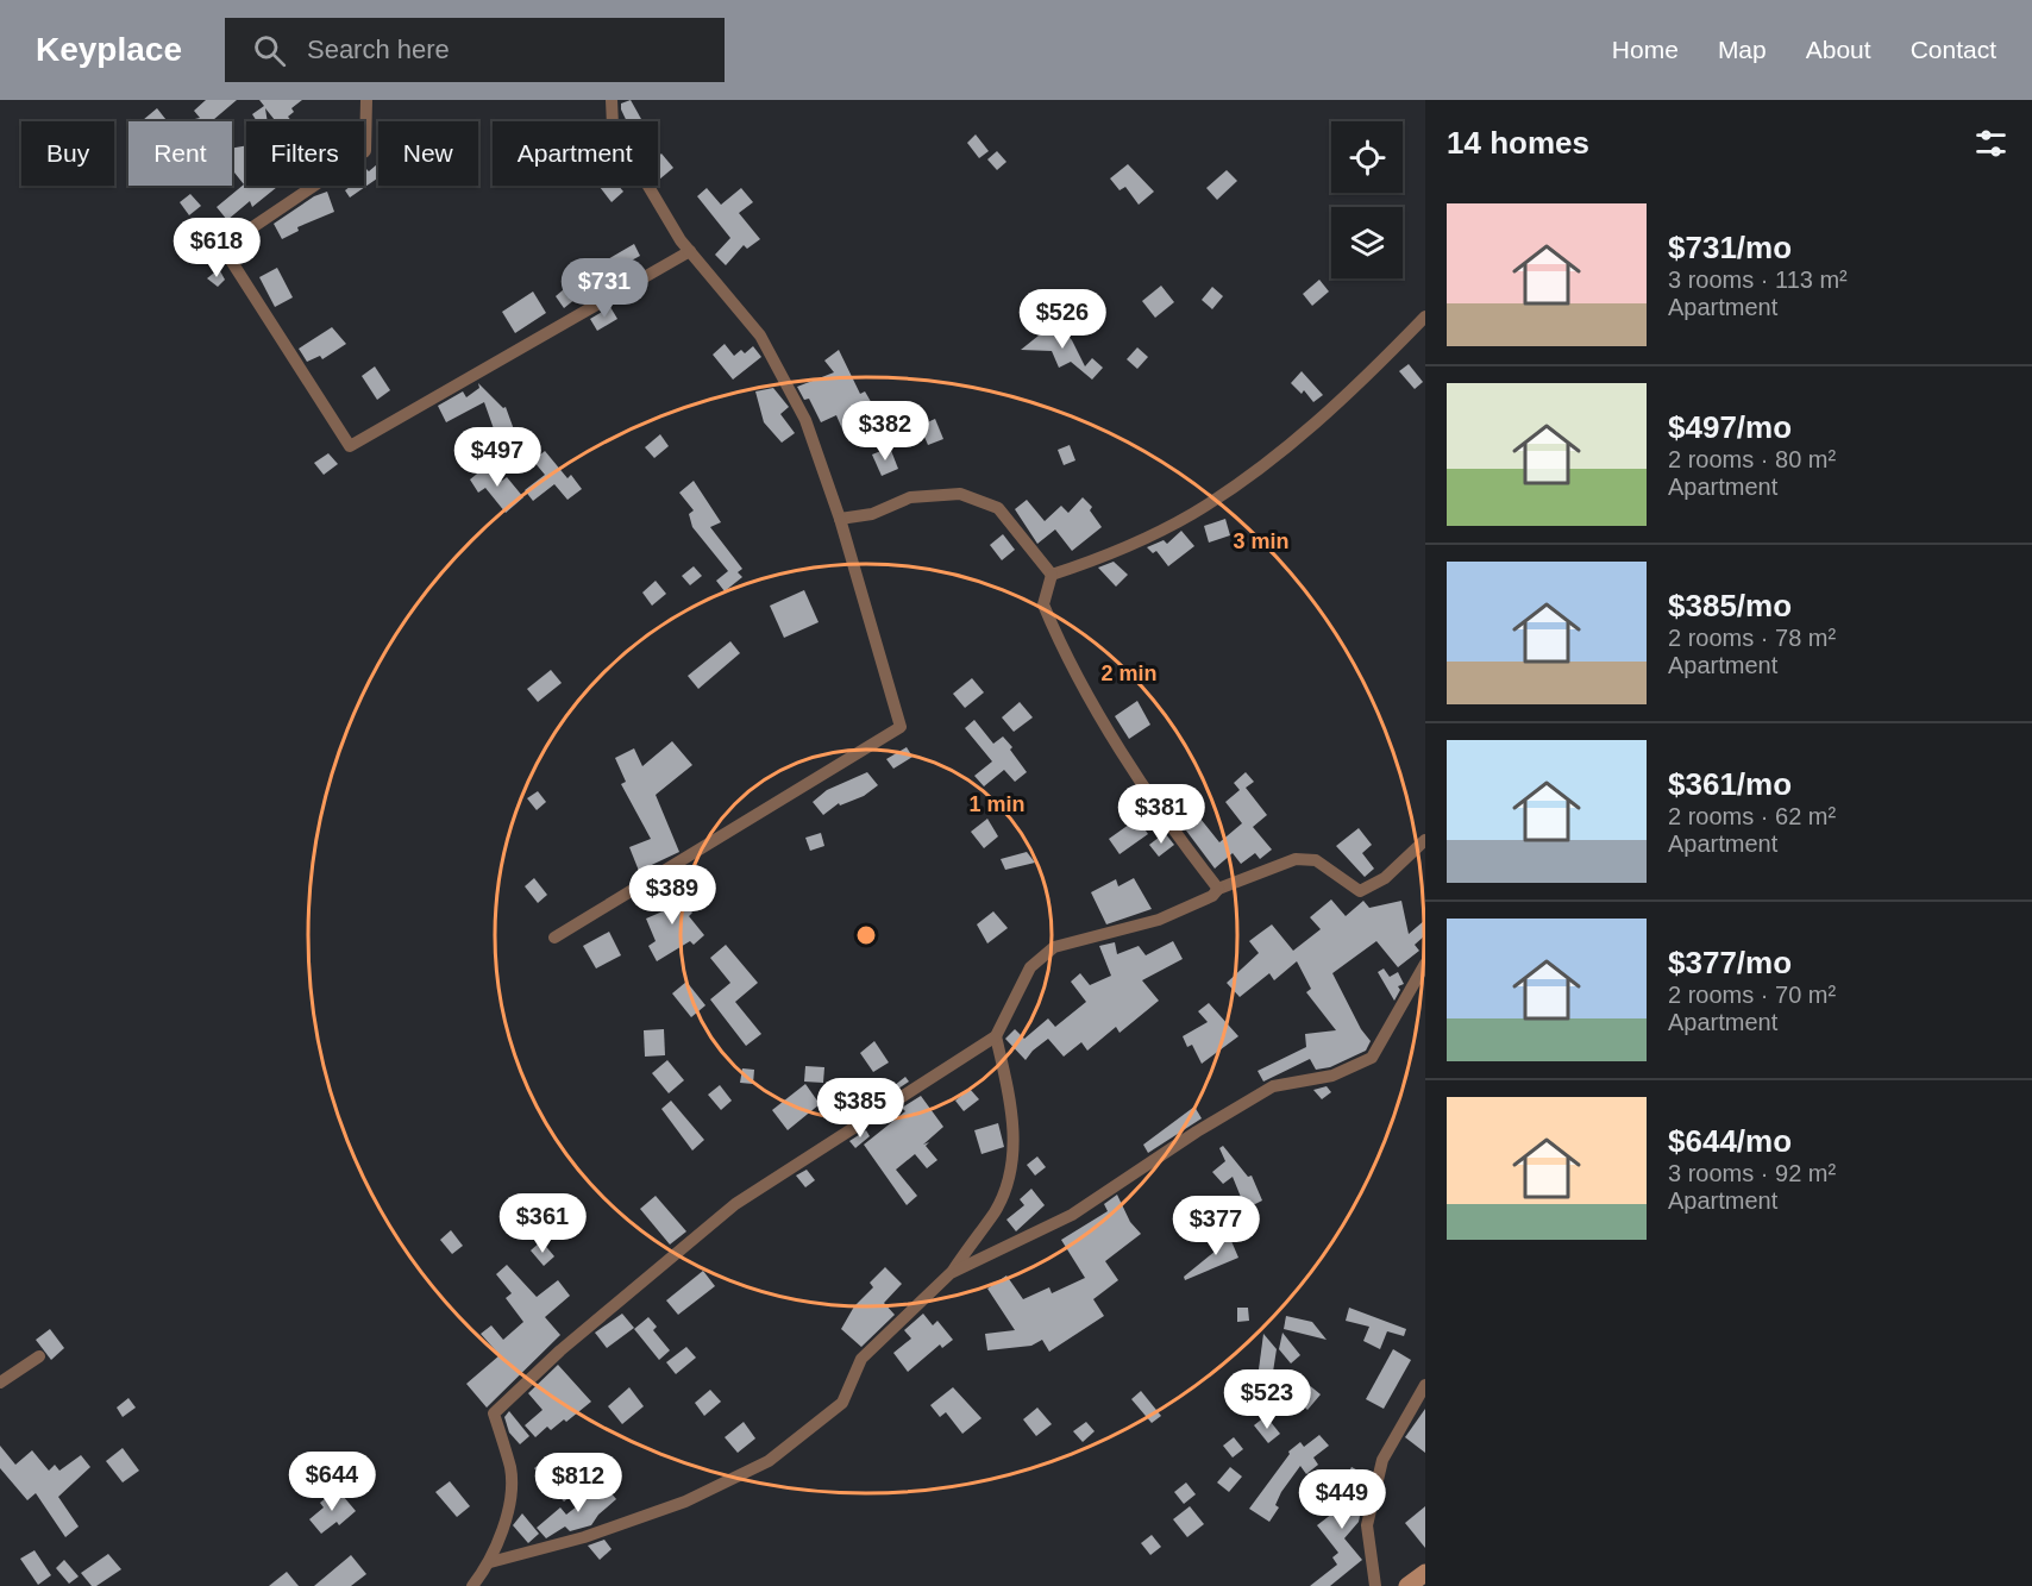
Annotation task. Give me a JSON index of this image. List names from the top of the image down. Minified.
{"page":{"header":"Keyplace","search":"Search here","nav":["Home","Map","About","Contact"],"heading":"14 homes","chip":["Buy","Rent","Filters","New","Apartment"],"list":[{"name":"$731/mo","note":"3 rooms · 113 m² · Apartment"},{"name":"$497/mo","note":"2 rooms · 80 m² · Apartment"},{"name":"$385/mo","note":"2 rooms · 78 m² · Apartment"},{"name":"$361/mo","note":"2 rooms · 62 m² · Apartment"},{"name":"$377/mo","note":"2 rooms · 70 m² · Apartment"},{"name":"$644/mo","note":"3 rooms · 92 m² · Apartment"}],"price":["$618","$731","$526","$382","$497","$381","$389","$385","$361","$377","$523","$644","$812","$449"]},"rings":["3 min","2 min","1 min"]}
